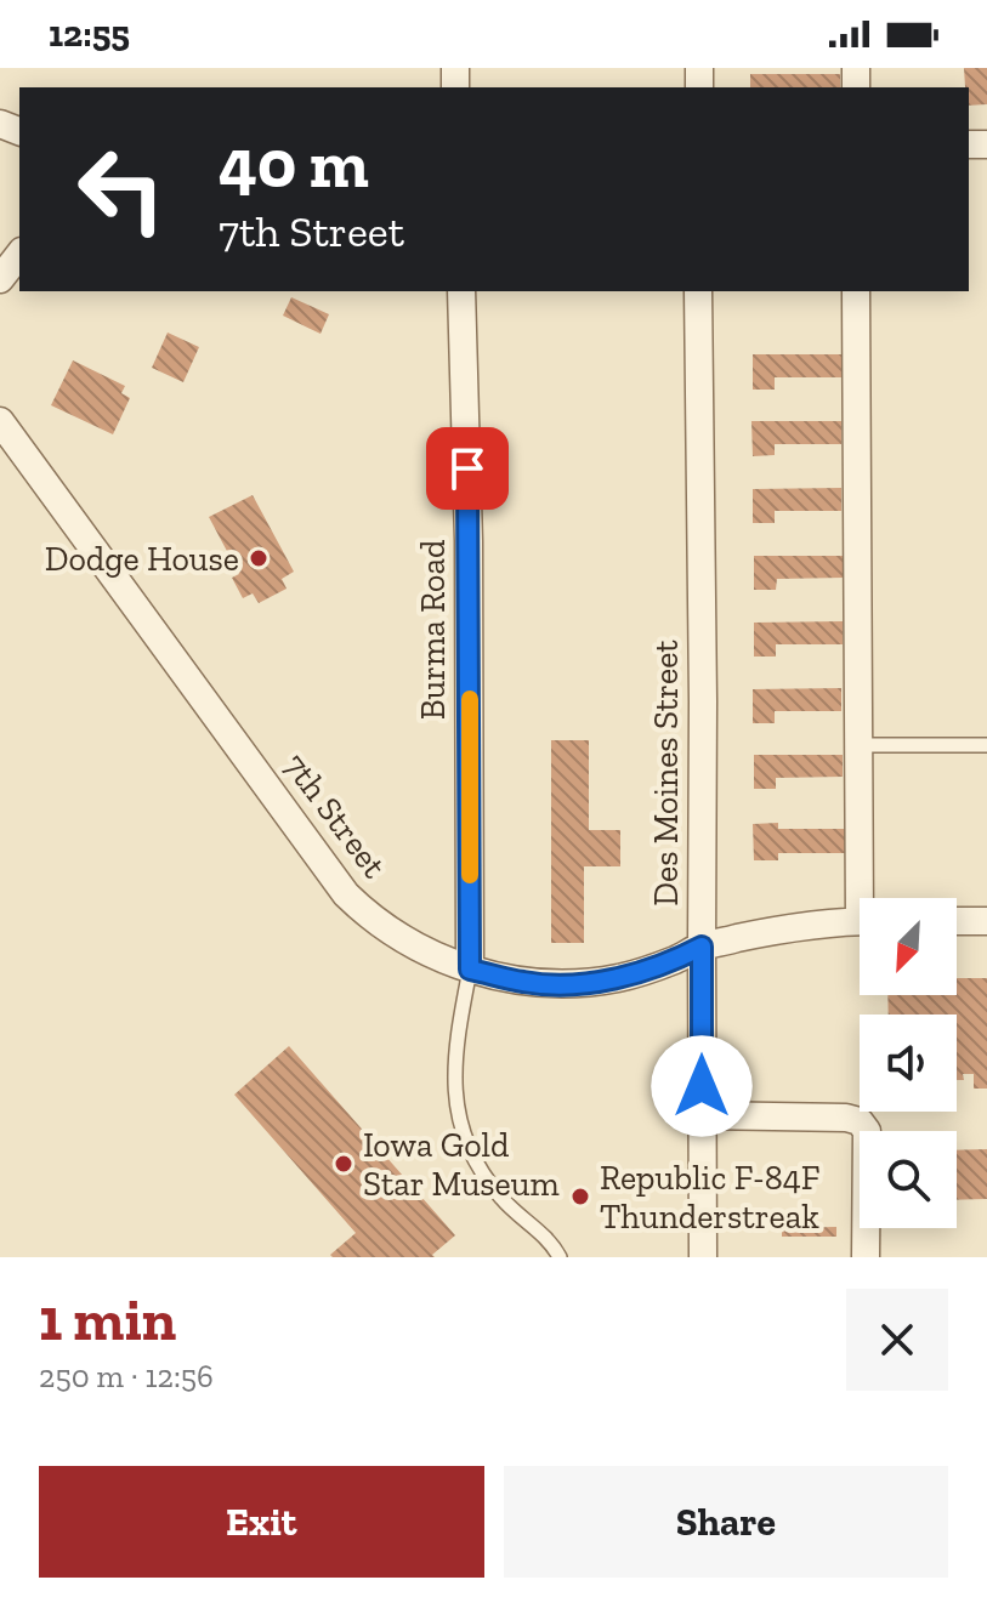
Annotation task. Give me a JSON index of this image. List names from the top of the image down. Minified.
{"streets":{"street":["Burma Road","Des Moines Street","7th Street"]},"crossings":[["Burma Road","7th Street"],["Des Moines Street","7th Street"]],"places":["Dodge House","Iowa Gold Star Museum","Republic F-84F Thunderstreak"],"north":"bottom left","page":{"status":"12:55","turn":["40 m","7th Street"],"heading":["1 min","250 m · 12:56"],"buttons":["Exit","Share"]}}
